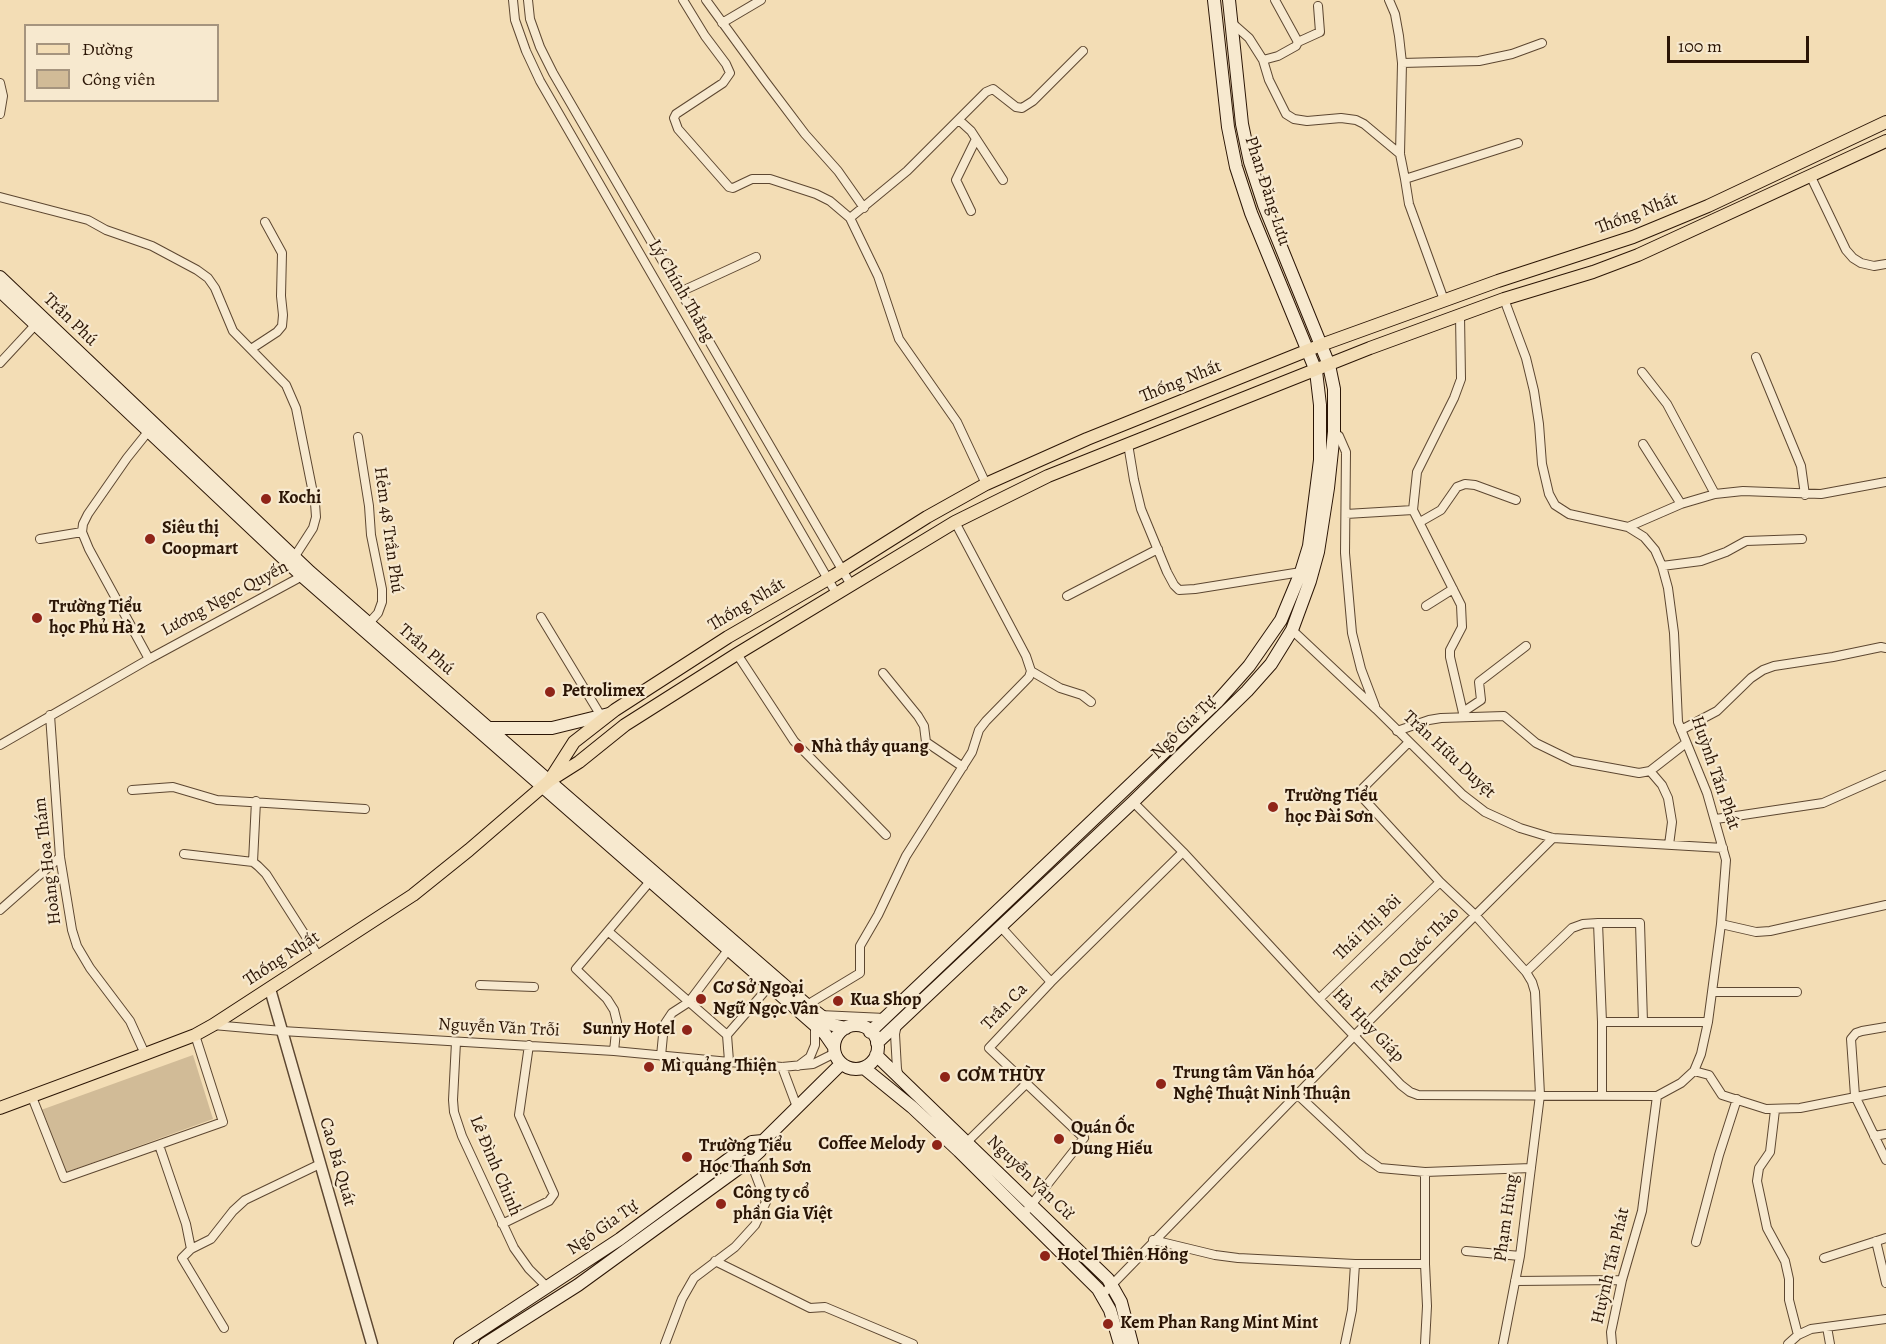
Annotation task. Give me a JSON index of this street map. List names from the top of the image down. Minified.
{"streets":{"main road":["Phan Đăng Lưu","Thống Nhất","Trần Phú","Ngô Gia Tự","Nguyễn Văn Cừ"],"street":["Lý Chính Thắng","Hẻm 48 Trần Phú","Lương Ngọc Quyến","Trần Hữu Duyệt","Huỳnh Tấn Phát","Hoàng Hoa Thám","Thái Thị Bôi","Trần Quốc Thảo","Trần Ca","Hà Huy Giáp","Nguyễn Văn Trỗi","Cao Bá Quát","Lê Đình Chinh","Phạm Hùng"]},"crossings":[["Phan Đăng Lưu","Thống Nhất"],["Phan Đăng Lưu","Ngô Gia Tự"],["Thống Nhất","Lý Chính Thắng"],["Thống Nhất","Trần Phú"],["Thống Nhất","Ngô Gia Tự"],["Thống Nhất","Huỳnh Tấn Phát"],["Thống Nhất","Hoàng Hoa Thám"],["Thống Nhất","Nguyễn Văn Trỗi"],["Thống Nhất","Cao Bá Quát"],["Trần Phú","Hẻm 48 Trần Phú"],["Trần Phú","Lương Ngọc Quyến"],["Trần Phú","Ngô Gia Tự"],["Trần Phú","Nguyễn Văn Trỗi"],["Trần Phú","Nguyễn Văn Cừ"],["Lương Ngọc Quyến","Hoàng Hoa Thám"],["Ngô Gia Tự","Trần Hữu Duyệt"],["Ngô Gia Tự","Hà Huy Giáp"],["Ngô Gia Tự","Nguyễn Văn Trỗi"],["Ngô Gia Tự","Lê Đình Chinh"],["Ngô Gia Tự","Nguyễn Văn Cừ"],["Trần Hữu Duyệt","Huỳnh Tấn Phát"],["Trần Hữu Duyệt","Trần Quốc Thảo"],["Huỳnh Tấn Phát","Hà Huy Giáp"],["Thái Thị Bôi","Hà Huy Giáp"],["Trần Quốc Thảo","Hà Huy Giáp"],["Trần Quốc Thảo","Nguyễn Văn Cừ"],["Trần Ca","Hà Huy Giáp"],["Trần Ca","Nguyễn Văn Cừ"],["Hà Huy Giáp","Phạm Hùng"],["Nguyễn Văn Trỗi","Cao Bá Quát"],["Nguyễn Văn Trỗi","Lê Đình Chinh"],["Nguyễn Văn Trỗi","Nguyễn Văn Cừ"]],"places":["Kochi","Siêu thị Coopmart","Trường Tiểu học Phủ Hà 2","Petrolimex","Nhà thầy quang","Trường Tiểu học Đài Sơn","Cơ Sở Ngoại Ngữ Ngọc Vân","Kua Shop","Sunny Hotel","Mì quảng Thiện","CƠM THÙY","Trung tâm Văn hóa Nghệ Thuật Ninh Thuận","Quán Ốc Dung Hiếu","Coffee Melody","Trường Tiểu Học Thanh Sơn","Công ty cổ phần Gia Việt","Hotel Thiên Hồng","Kem Phan Rang Mint Mint"],"legend":["Đường","Công viên"],"scale_bar":"100 m"}
